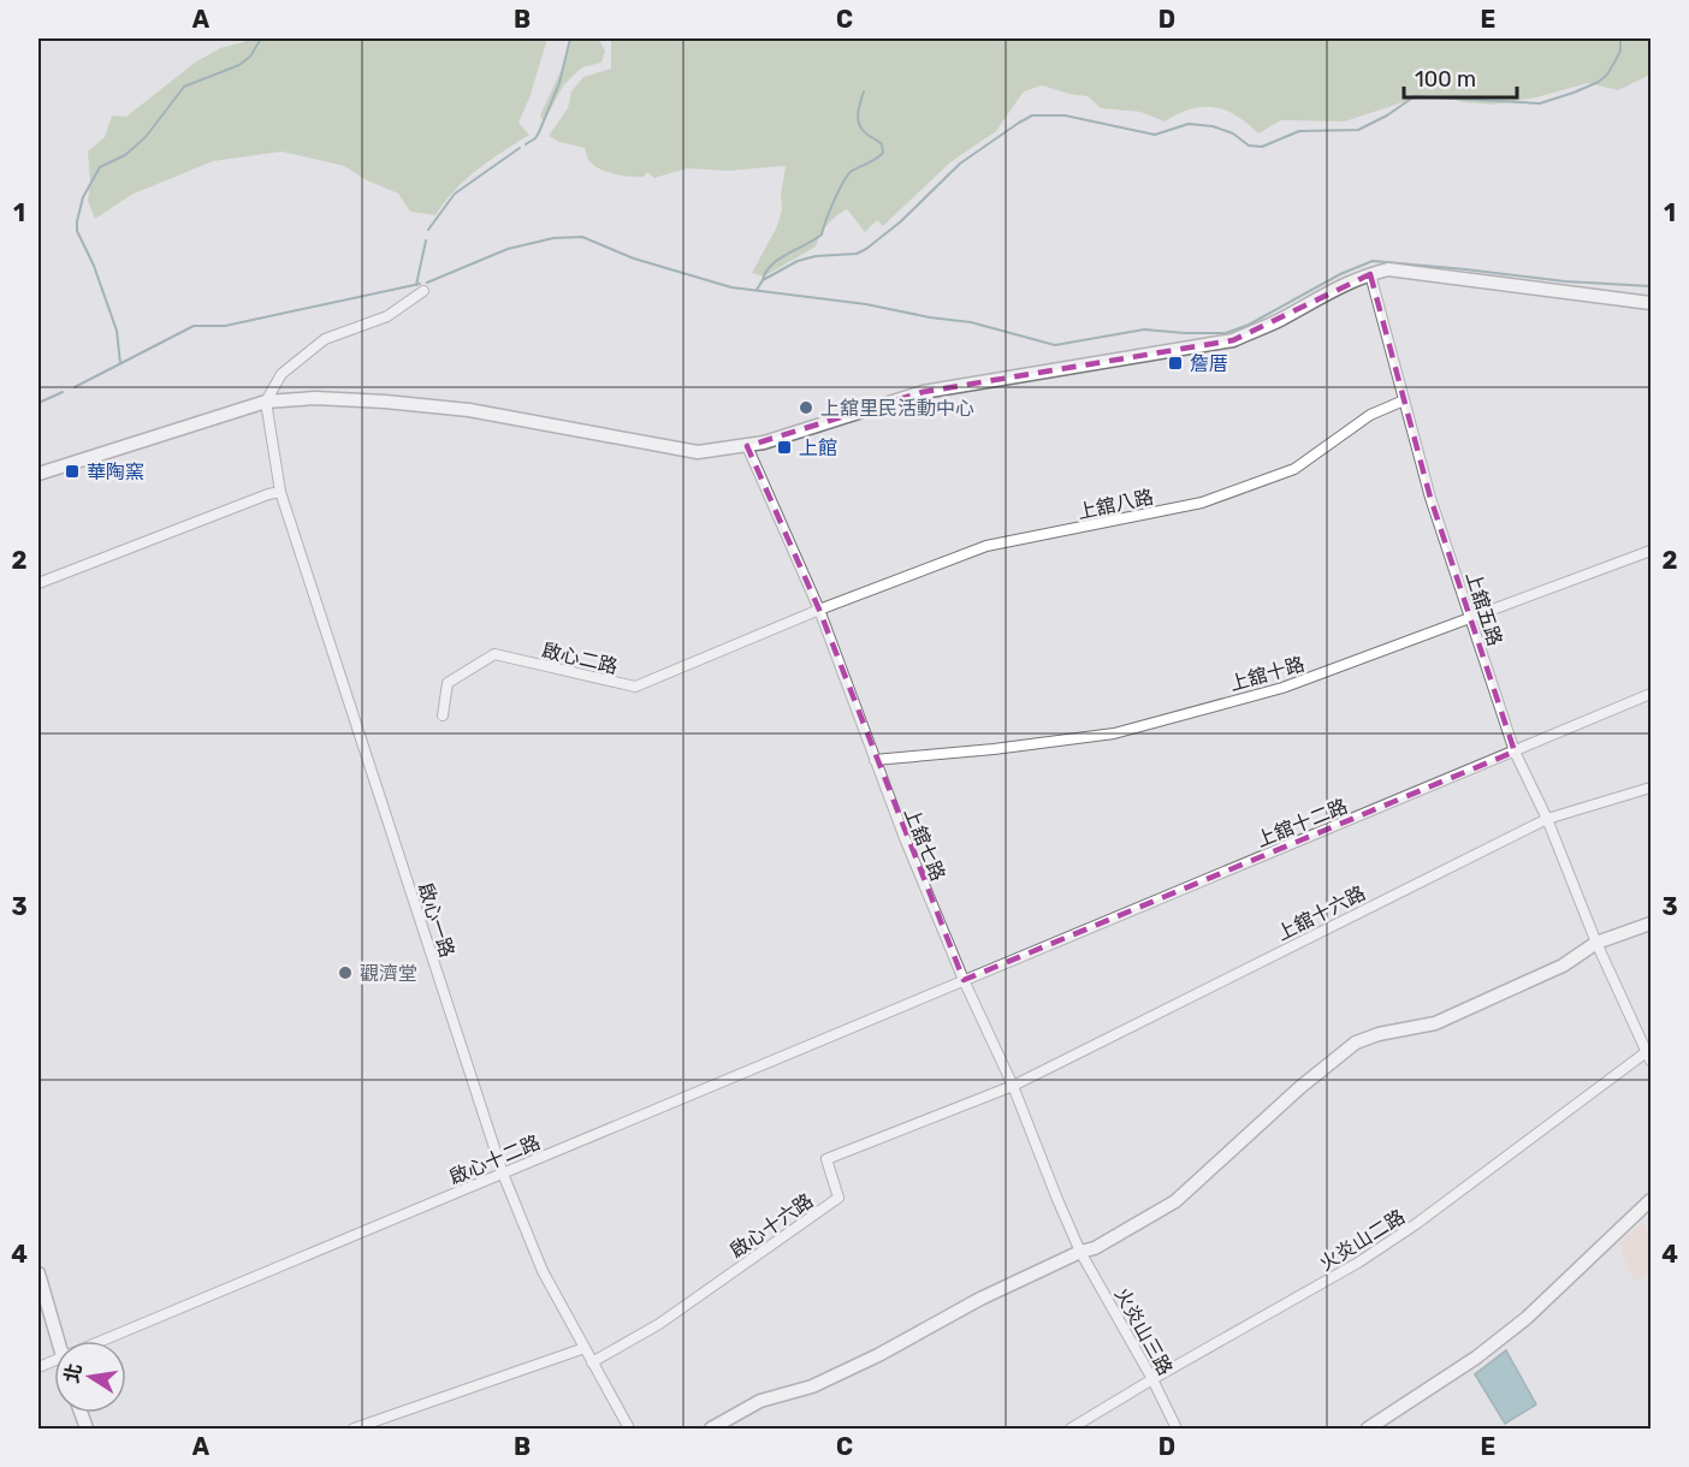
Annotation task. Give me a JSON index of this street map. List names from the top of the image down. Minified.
{"streets":{"street":["上舘八路","上舘五路","啟心二路","上舘十路","上舘十二路","上舘七路","上舘十六路","啟心一路","啟心十二路","啟心十六路","火炎山二路","火炎山三路"]},"crossings":[["上舘八路","上舘五路"],["上舘八路","啟心二路"],["上舘八路","上舘七路"],["上舘五路","上舘十路"],["上舘五路","上舘十二路"],["上舘五路","上舘十六路"],["上舘五路","火炎山二路"],["啟心二路","上舘七路"],["上舘十路","上舘七路"],["上舘十二路","上舘七路"],["上舘十二路","啟心十二路"],["上舘七路","上舘十六路"],["上舘七路","啟心十二路"],["上舘七路","啟心十六路"],["上舘七路","火炎山三路"],["上舘十六路","啟心十六路"],["啟心一路","啟心十二路"],["啟心一路","啟心十六路"],["火炎山二路","火炎山三路"]],"places":{"transit":["詹厝","上館","華陶窯"],"other":["上舘里民活動中心","觀濟堂"]},"scale_bar":"100 m","north":"left","grid":{"columns":["A","B","C","D","E"],"rows":["1","2","3","4"]}}
